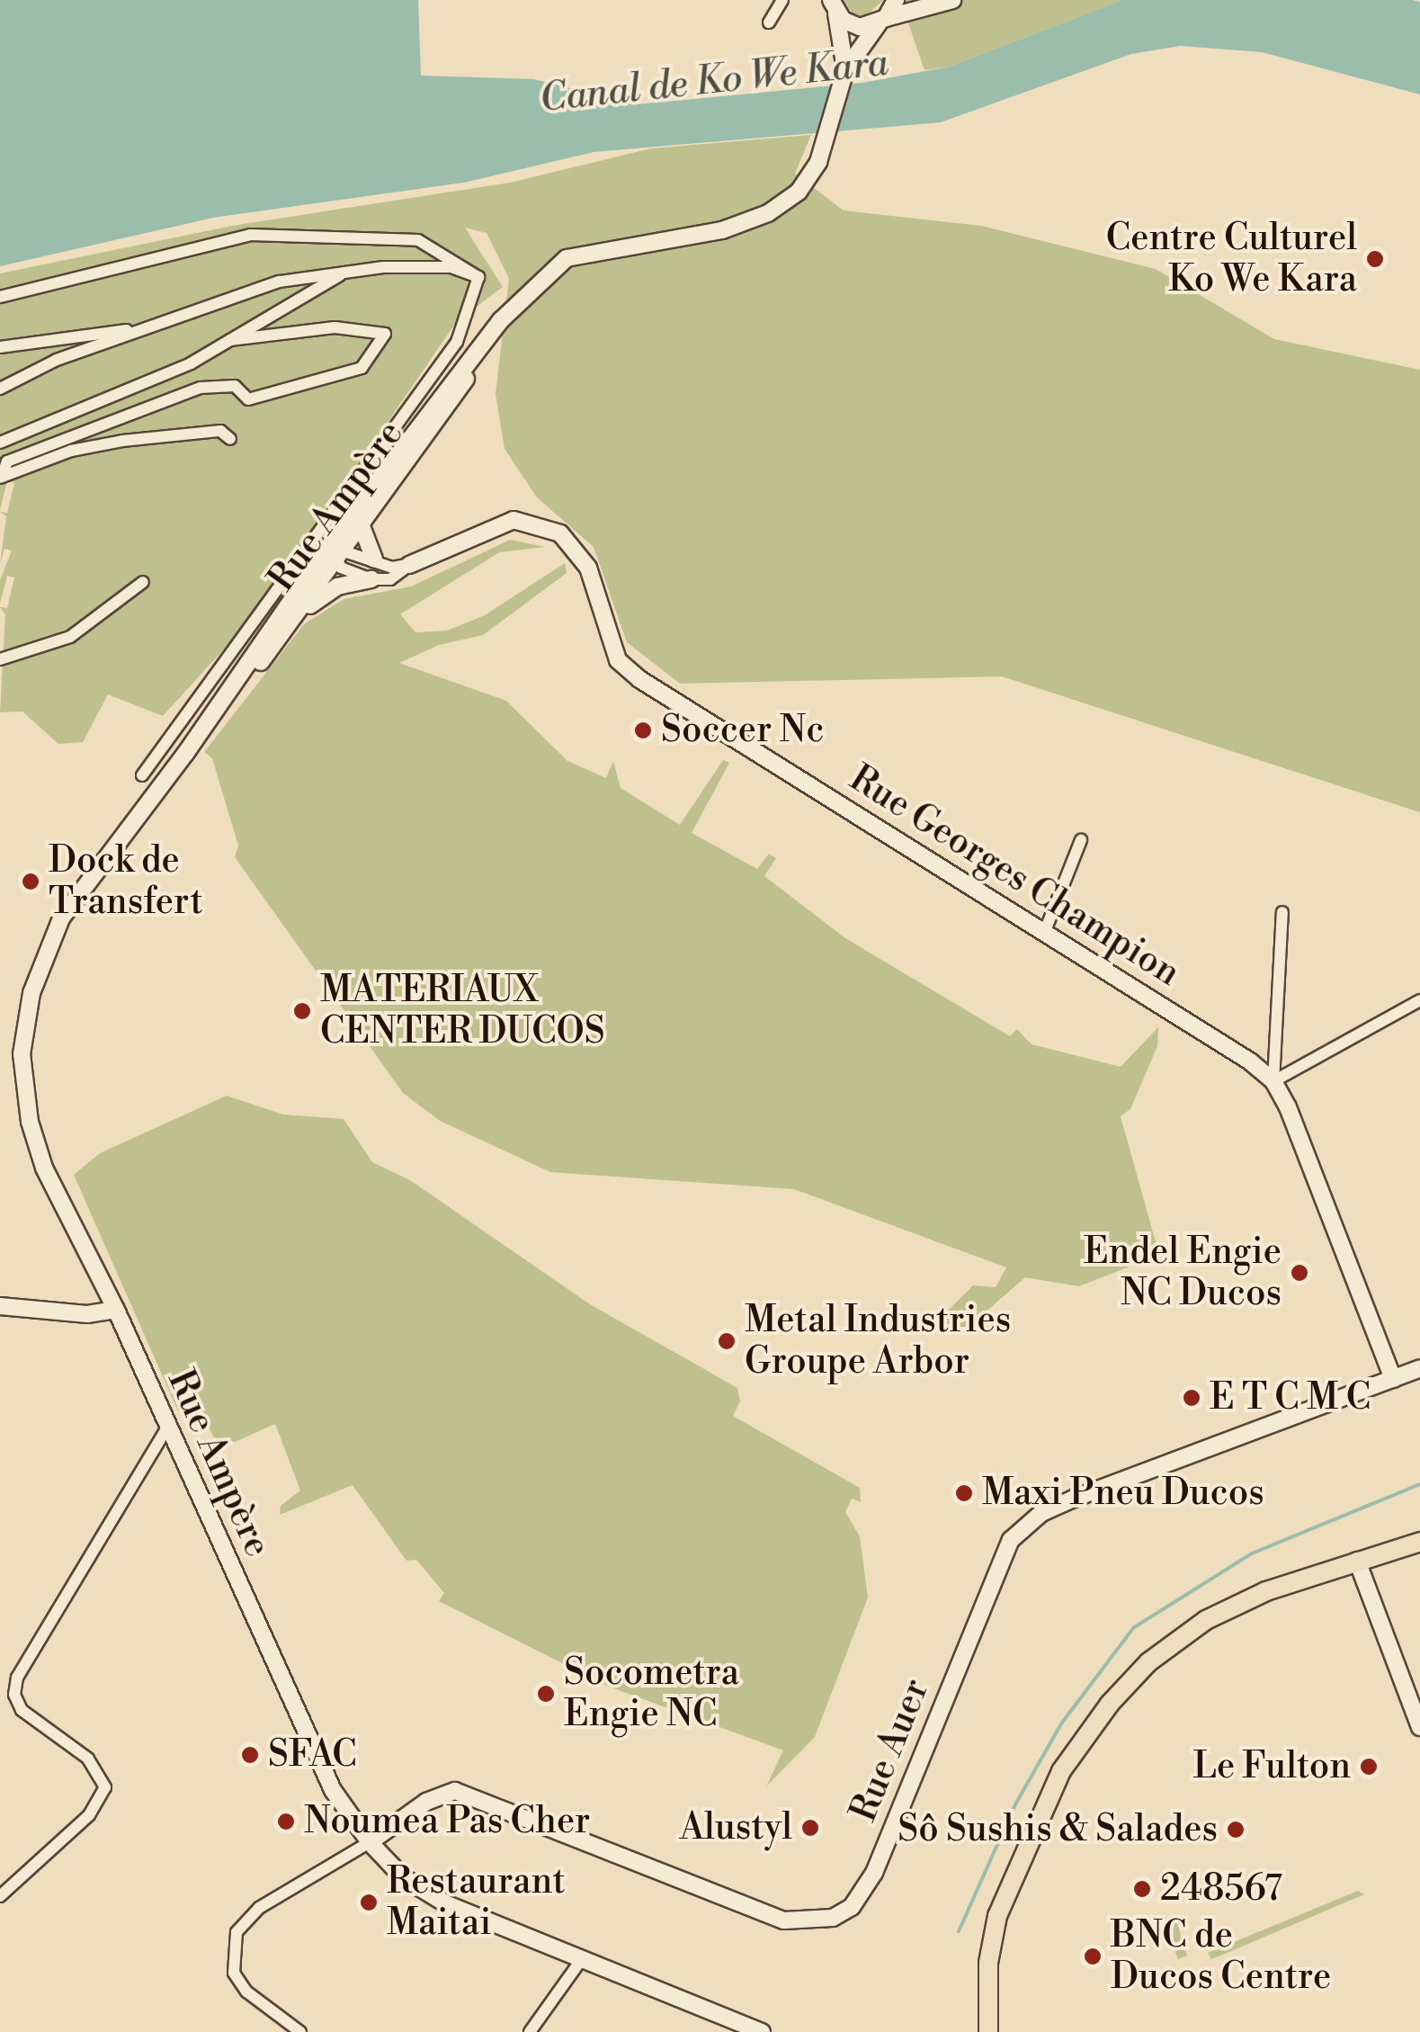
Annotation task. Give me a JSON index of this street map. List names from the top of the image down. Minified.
{"streets":{"main road":["Rue Ampère","Rue Georges Champion","Rue Auer"]},"crossings":[["Rue Ampère","Rue Auer"]],"water":["Canal de Ko We Kara"],"places":["Centre Culturel Ko We Kara","Soccer Nc","Dock de Transfert","MATERIAUX CENTER DUCOS","Endel Engie NC Ducos","Metal Industries Groupe Arbor","E T C M C","Maxi Pneu Ducos","Socometra Engie NC","SFAC","Le Fulton","Noumea Pas Cher","Alustyl","Sô Sushis & Salades","248567","Restaurant Maitai","BNC de Ducos Centre"]}
